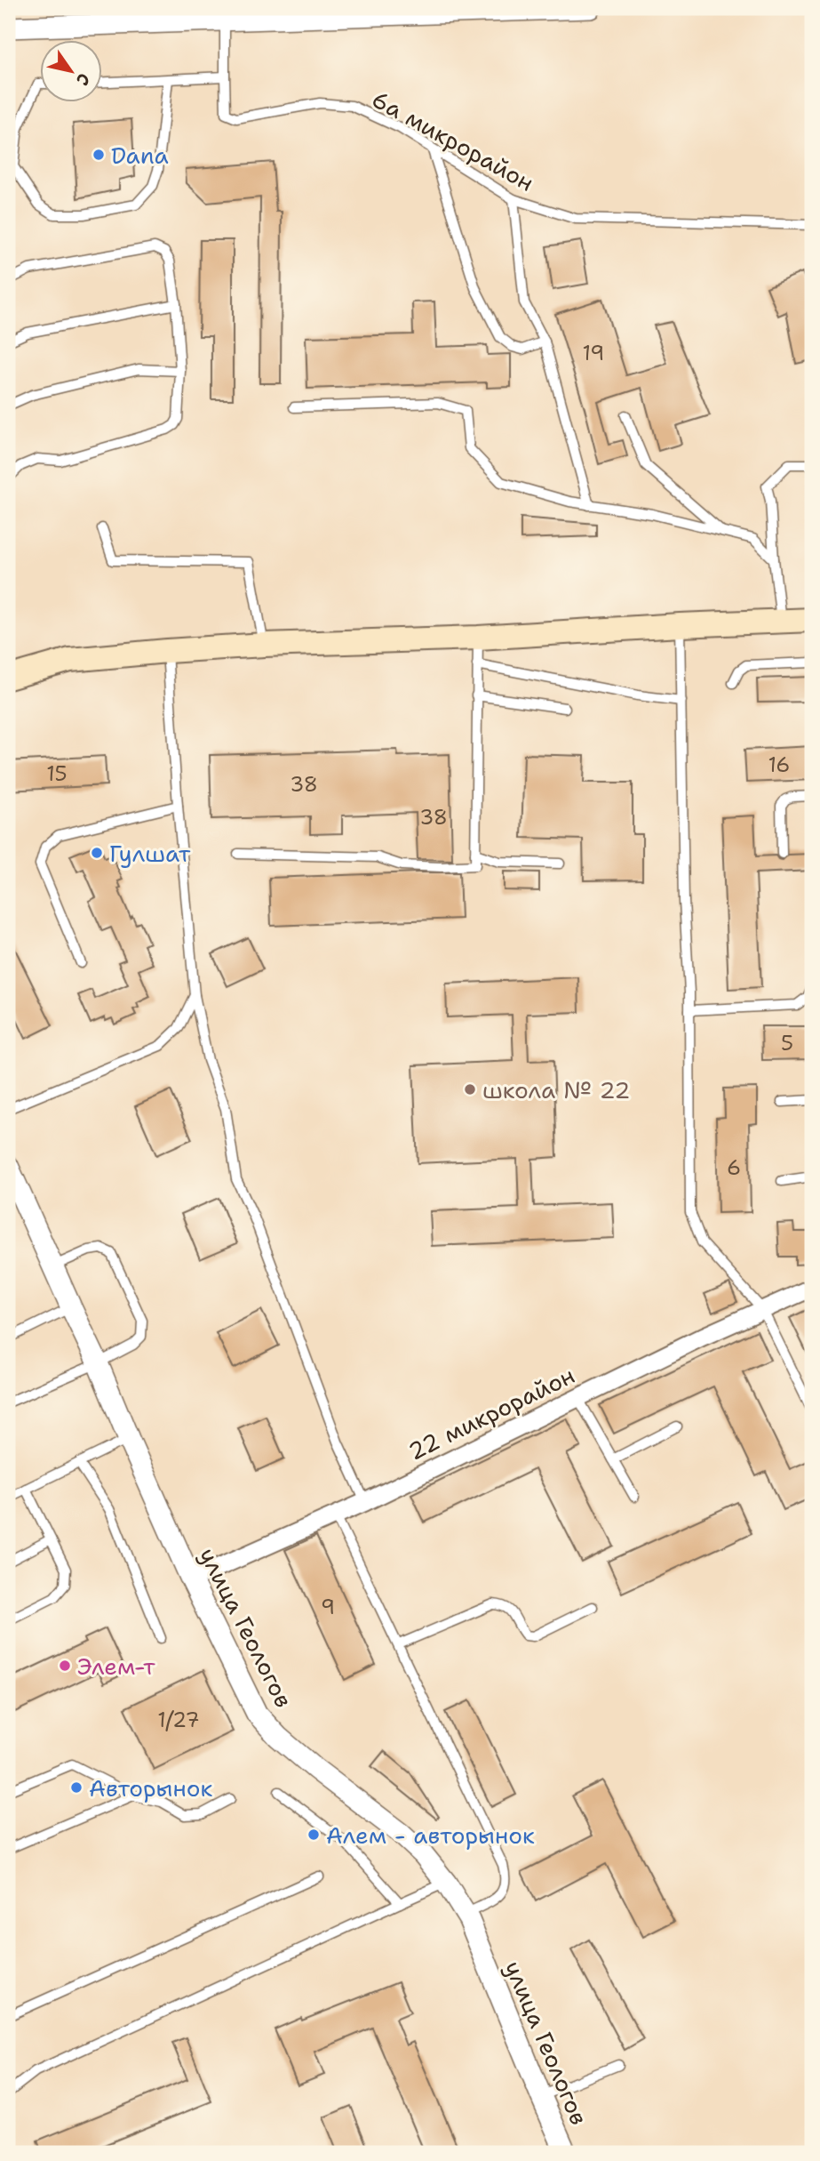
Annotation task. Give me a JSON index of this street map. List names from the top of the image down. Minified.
{"streets":{"street":["22 микрорайон","улица Геологов"],"lane":["6а микрорайон"]},"crossings":[["22 микрорайон","улица Геологов"]],"places":["Dana","Гулшат","школа № 22","Элем-т","Авторынок","Алем - авторынок"],"house_numbers":["19","16","15","38","38","5","6","9","1/27"],"north":"bottom right"}
